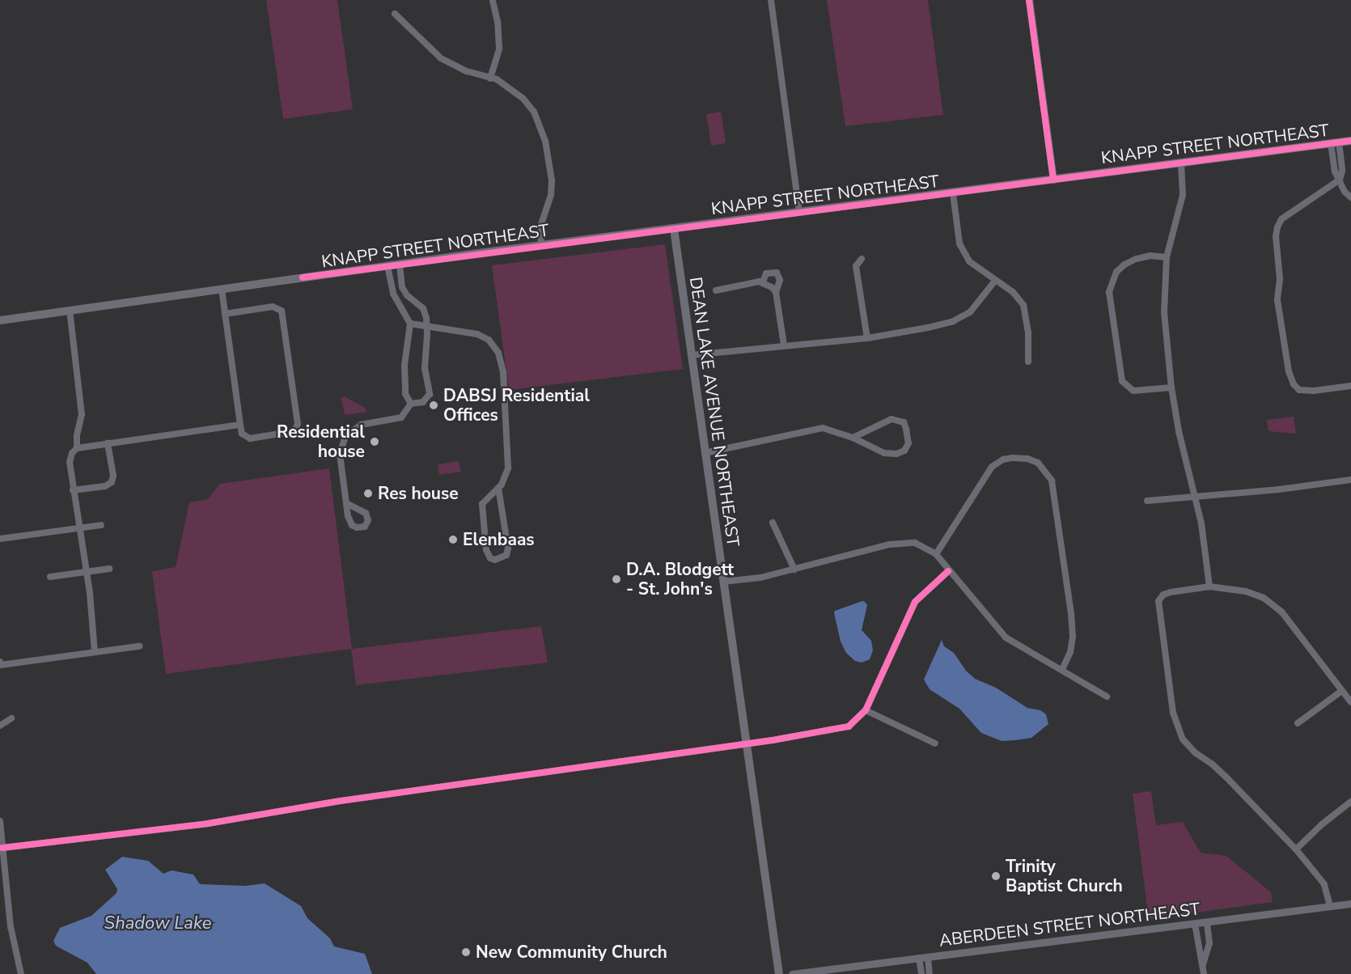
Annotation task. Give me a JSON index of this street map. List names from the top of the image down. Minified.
{"streets":{"main road":["KNAPP STREET NORTHEAST","DEAN LAKE AVENUE NORTHEAST"],"street":["ABERDEEN STREET NORTHEAST"]},"crossings":[["KNAPP STREET NORTHEAST","DEAN LAKE AVENUE NORTHEAST"]],"water":["Shadow Lake"],"places":["DABSJ Residential Offices","Residential house","Res house","Elenbaas","D.A. Blodgett - St. John's","Trinity Baptist Church","New Community Church"]}
